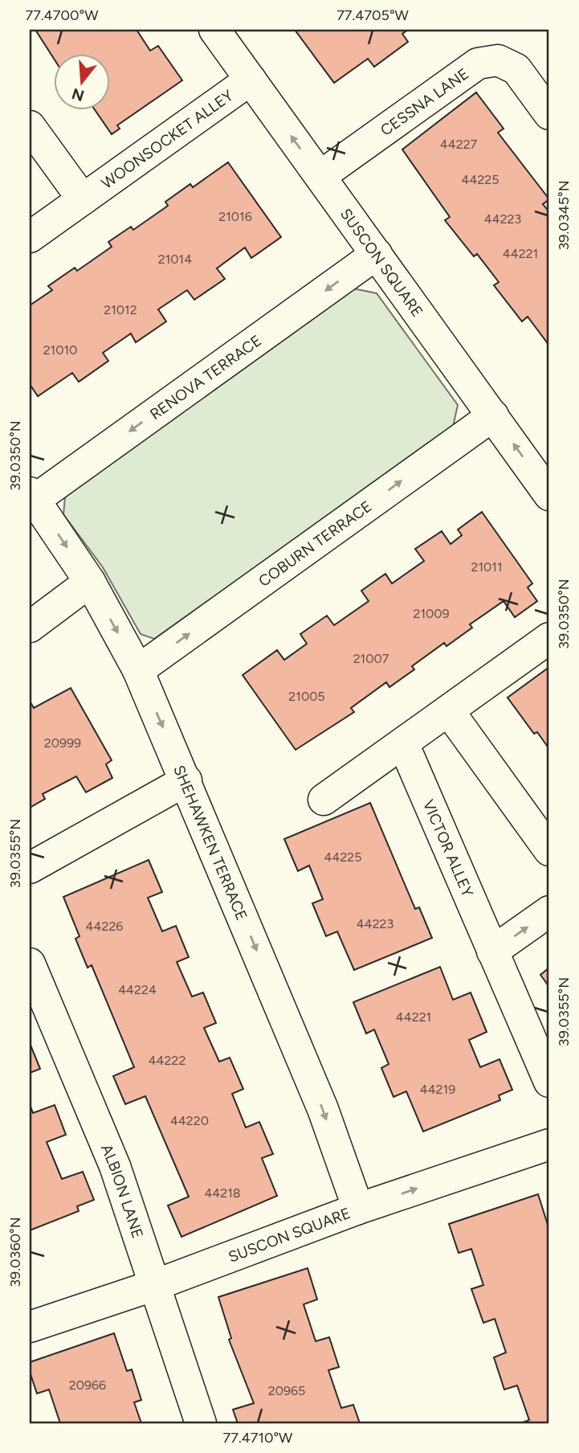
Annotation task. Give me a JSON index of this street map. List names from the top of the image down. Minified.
{"streets":{"street":["CESSNA LANE","WOONSOCKET ALLEY","SUSCON SQUARE","RENOVA TERRACE","COBURN TERRACE","SHEHAWKEN TERRACE","VICTOR ALLEY","ALBION LANE"]},"crossings":[["CESSNA LANE","SUSCON SQUARE"],["WOONSOCKET ALLEY","SUSCON SQUARE"],["SUSCON SQUARE","RENOVA TERRACE"],["SUSCON SQUARE","COBURN TERRACE"],["SUSCON SQUARE","SHEHAWKEN TERRACE"],["SUSCON SQUARE","ALBION LANE"],["RENOVA TERRACE","SHEHAWKEN TERRACE"],["COBURN TERRACE","SHEHAWKEN TERRACE"]],"one_way":["RENOVA TERRACE","SHEHAWKEN TERRACE"],"house_numbers":["44227","44225","21016","44223","44221","21014","21012","21010","21011","21009","21007","21005","20999","44225","44223","44226","44224","44221","44222","44219","44220","44218","20966","20965"],"north":"bottom","coordinates":["77.4700°W","77.4705°W","39.0345°N","39.0350°N","39.0355°N","39.0360°N","77.4710°W"]}
